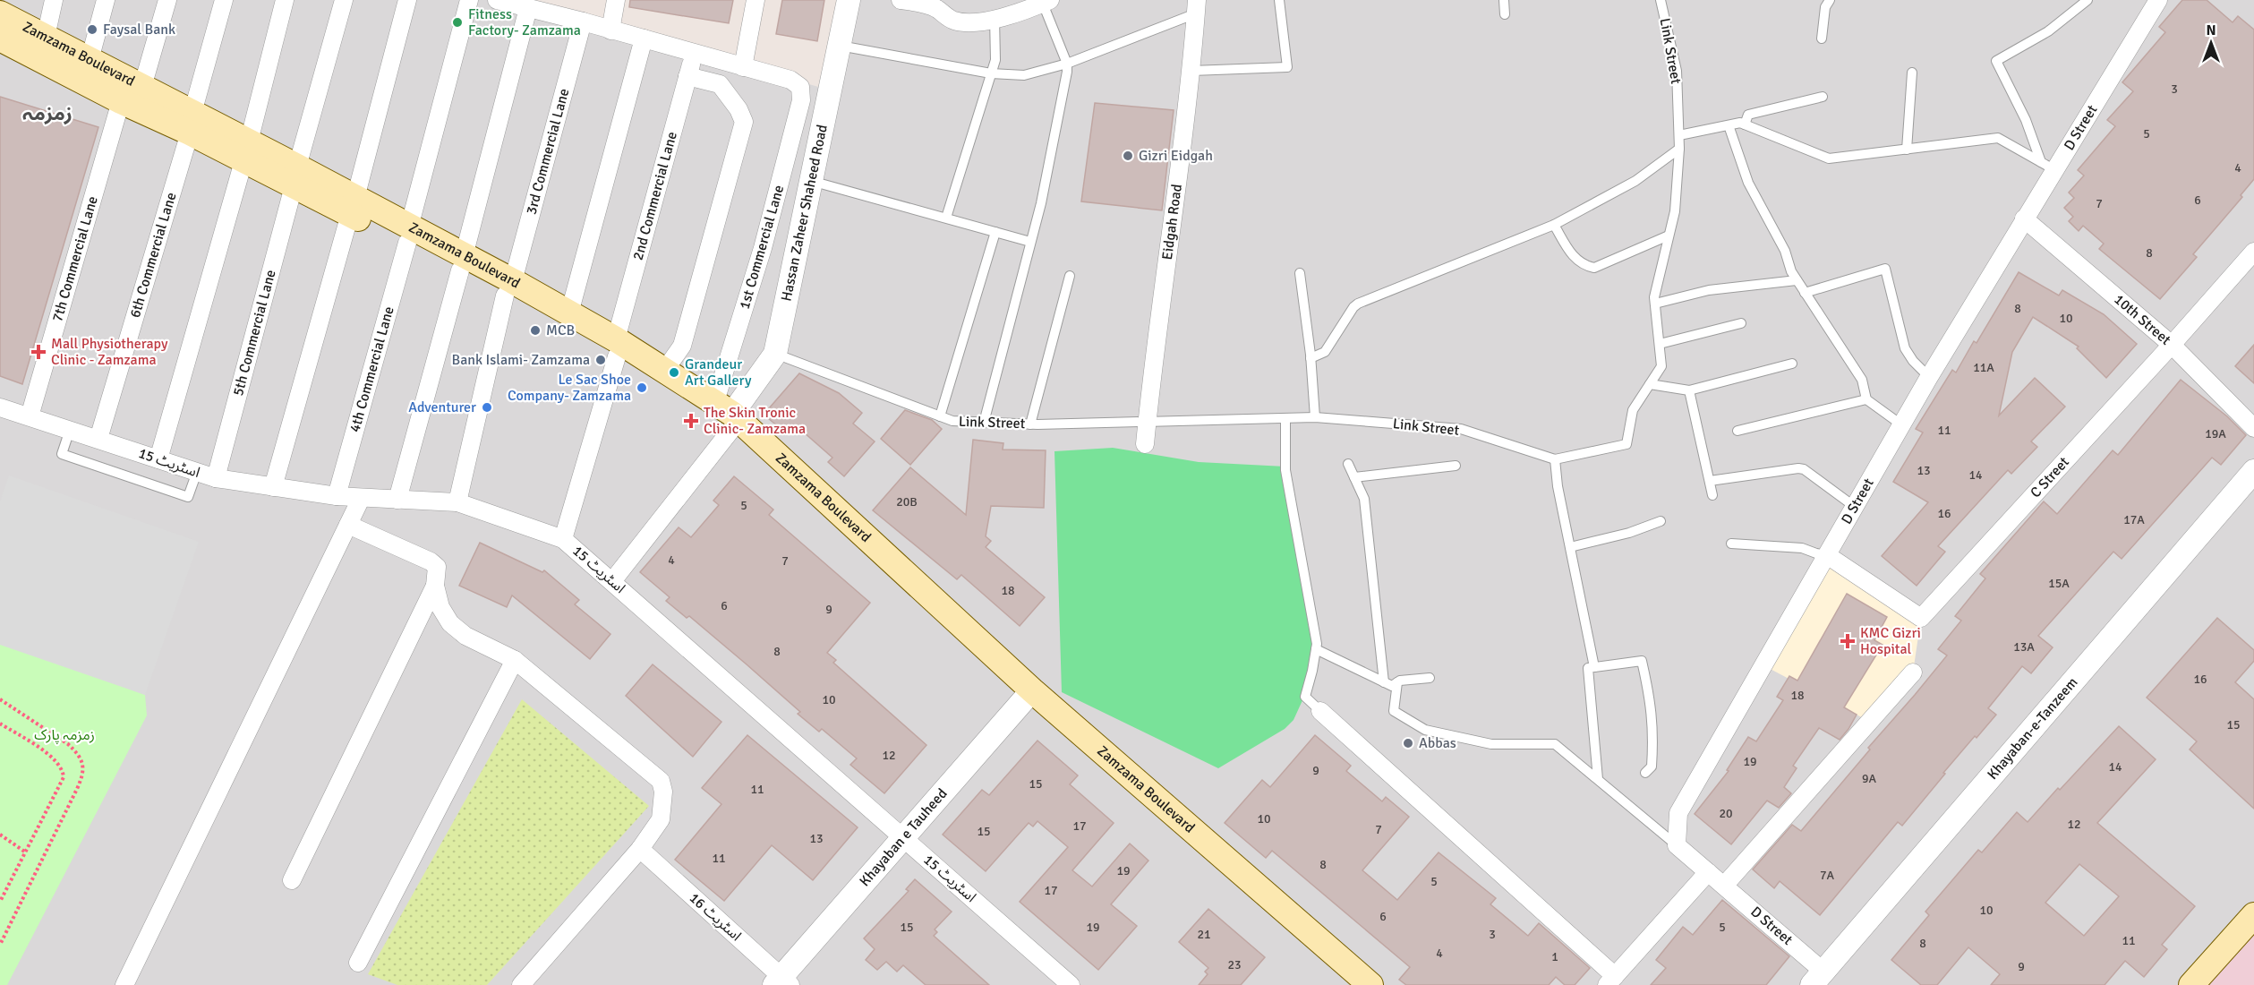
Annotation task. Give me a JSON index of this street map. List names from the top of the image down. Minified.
{"streets":{"main road":["Zamzama Boulevard"],"street":["D Street","3rd Commercial Lane","2nd Commercial Lane","Hassan Zaheer Shaheed Road","Eidgah Road","1st Commercial Lane","6th Commercial Lane","7th Commercial Lane","10th Street","5th Commercial Lane","4th Commercial Lane","اسٹریٹ 15","C Street","Khayaban-e-Tanzeem","Khayaban e Tauheed","اسٹریٹ 16"],"lane":["Link Street"]},"crossings":[["Link Street","Hassan Zaheer Shaheed Road"],["Link Street","Eidgah Road"],["Zamzama Boulevard","3rd Commercial Lane"],["Zamzama Boulevard","2nd Commercial Lane"],["Zamzama Boulevard","Hassan Zaheer Shaheed Road"],["Zamzama Boulevard","1st Commercial Lane"],["Zamzama Boulevard","6th Commercial Lane"],["Zamzama Boulevard","7th Commercial Lane"],["Zamzama Boulevard","5th Commercial Lane"],["Zamzama Boulevard","4th Commercial Lane"],["Zamzama Boulevard","Khayaban e Tauheed"],["D Street","10th Street"],["D Street","C Street"],["D Street","Khayaban-e-Tanzeem"],["3rd Commercial Lane","اسٹریٹ 15"],["2nd Commercial Lane","اسٹریٹ 15"],["Hassan Zaheer Shaheed Road","1st Commercial Lane"],["6th Commercial Lane","اسٹریٹ 15"],["7th Commercial Lane","اسٹریٹ 15"],["10th Street","C Street"],["5th Commercial Lane","اسٹریٹ 15"],["4th Commercial Lane","اسٹریٹ 15"],["اسٹریٹ 15","Khayaban e Tauheed"],["Khayaban e Tauheed","اسٹریٹ 16"]],"districts":["زمزمہ"],"parks":["زمزمہ پارک"],"places":{"other":["Fitness Factory- Zamzama","Faysal Bank","Gizri Eidgah","MCB","Bank Islami- Zamzama","Grandeur Art Gallery","Le Sac Shoe Company- Zamzama","Adventurer","Abbas"],"health":["Mall Physiotherapy Clinic - Zamzama","The Skin Tronic Clinic- Zamzama","KMC Gizri Hospital"]},"house_numbers":["3","5","4","6","7","8","8","10","11A","11","19A","13","14","20B","5","16","17A","4","7","15A","18","6","9","13A","8","16","18","10","15","12","19","14","9","9A","15","11","20","10","12","17","7","15","13","11","8","19","7A","5","17","10","6","15","19","5","21","3","11","8","4","1","23","9"],"north":"top"}
